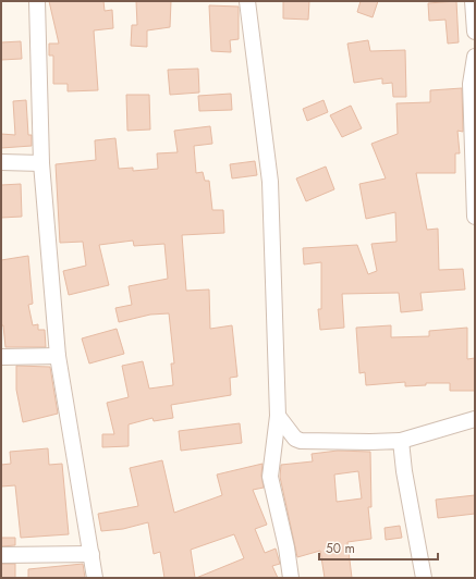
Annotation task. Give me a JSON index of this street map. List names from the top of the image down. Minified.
{"scale_bar":"50 m"}
